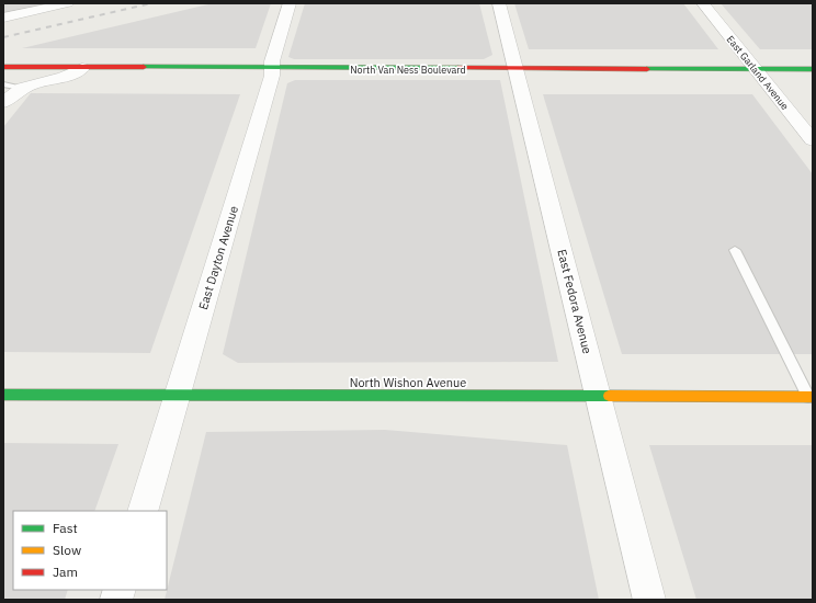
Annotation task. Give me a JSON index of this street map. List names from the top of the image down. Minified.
{"streets":{"street":["North Van Ness Boulevard","East Garland Avenue","East Dayton Avenue","East Fedora Avenue","North Wishon Avenue"]},"crossings":[["North Van Ness Boulevard","East Garland Avenue"],["North Van Ness Boulevard","East Dayton Avenue"],["North Van Ness Boulevard","East Fedora Avenue"],["East Dayton Avenue","North Wishon Avenue"],["East Fedora Avenue","North Wishon Avenue"]],"legend":["Fast","Slow","Jam"]}
